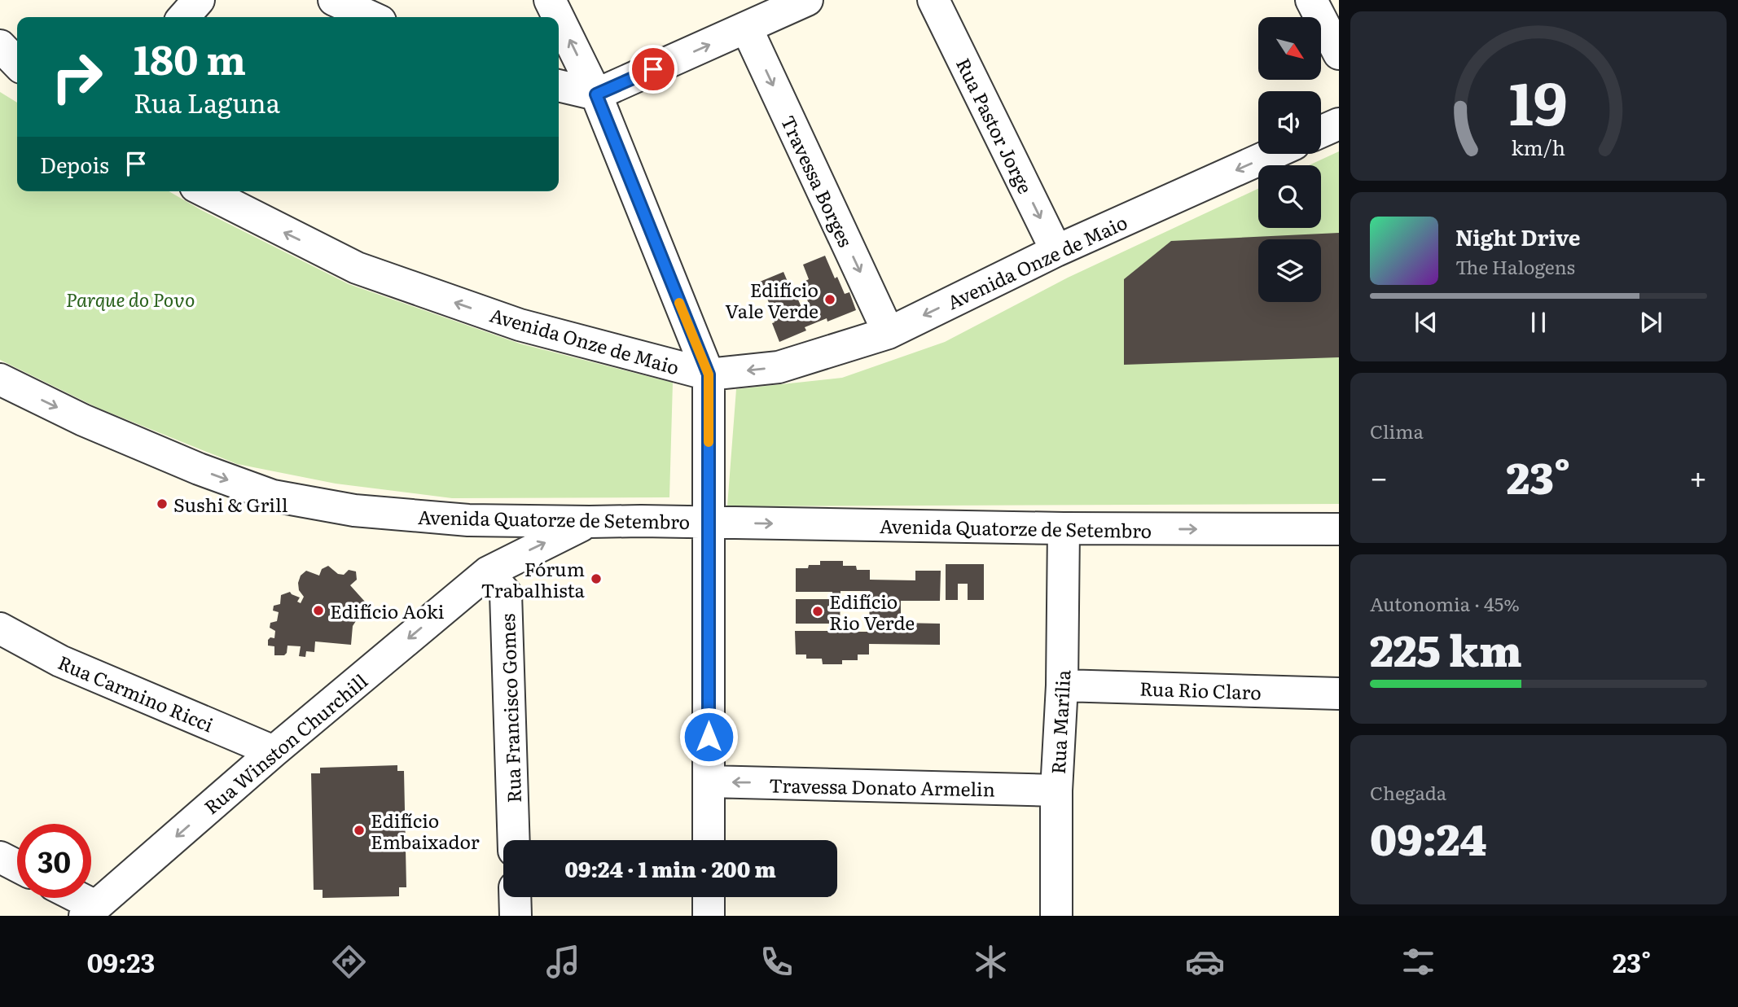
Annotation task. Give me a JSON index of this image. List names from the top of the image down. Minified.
{"streets":{"street":["Rua Pastor Jorge","Travessa Borges","Avenida Onze de Maio","Avenida Quatorze de Setembro","Rua Rio Claro","Rua Carmino Ricci","Rua Francisco Gomes","Rua Marília","Rua Winston Churchill","Travessa Donato Armelin"]},"crossings":[["Rua Pastor Jorge","Avenida Onze de Maio"],["Travessa Borges","Avenida Onze de Maio"],["Avenida Quatorze de Setembro","Rua Marília"],["Avenida Quatorze de Setembro","Rua Winston Churchill"],["Rua Rio Claro","Rua Marília"],["Rua Carmino Ricci","Rua Winston Churchill"],["Rua Francisco Gomes","Rua Winston Churchill"],["Rua Marília","Travessa Donato Armelin"]],"one_way":["Rua Pastor Jorge","Avenida Onze de Maio","Avenida Quatorze de Setembro","Travessa Donato Armelin"],"parks":["Parque do Povo"],"places":["Edifício Vale Verde","Sushi & Grill","Fórum Trabalhista","Edifício Aoki","Edifício Rio Verde","Edifício Embaixador"],"north":"bottom right","page":{"turn":["180 m","Rua Laguna"],"then":"Depois","song":["Night Drive","The Halogens"],"tile":["Clima",["Autonomia · 45%","225 km"],["Chegada","09:24"]],"heat":["−","23°","+"],"limit":"30","trip":"09:24 · 1 min · 200 m","tabs":["09:23","23°"],"gauge":["19","km/h"]}}
